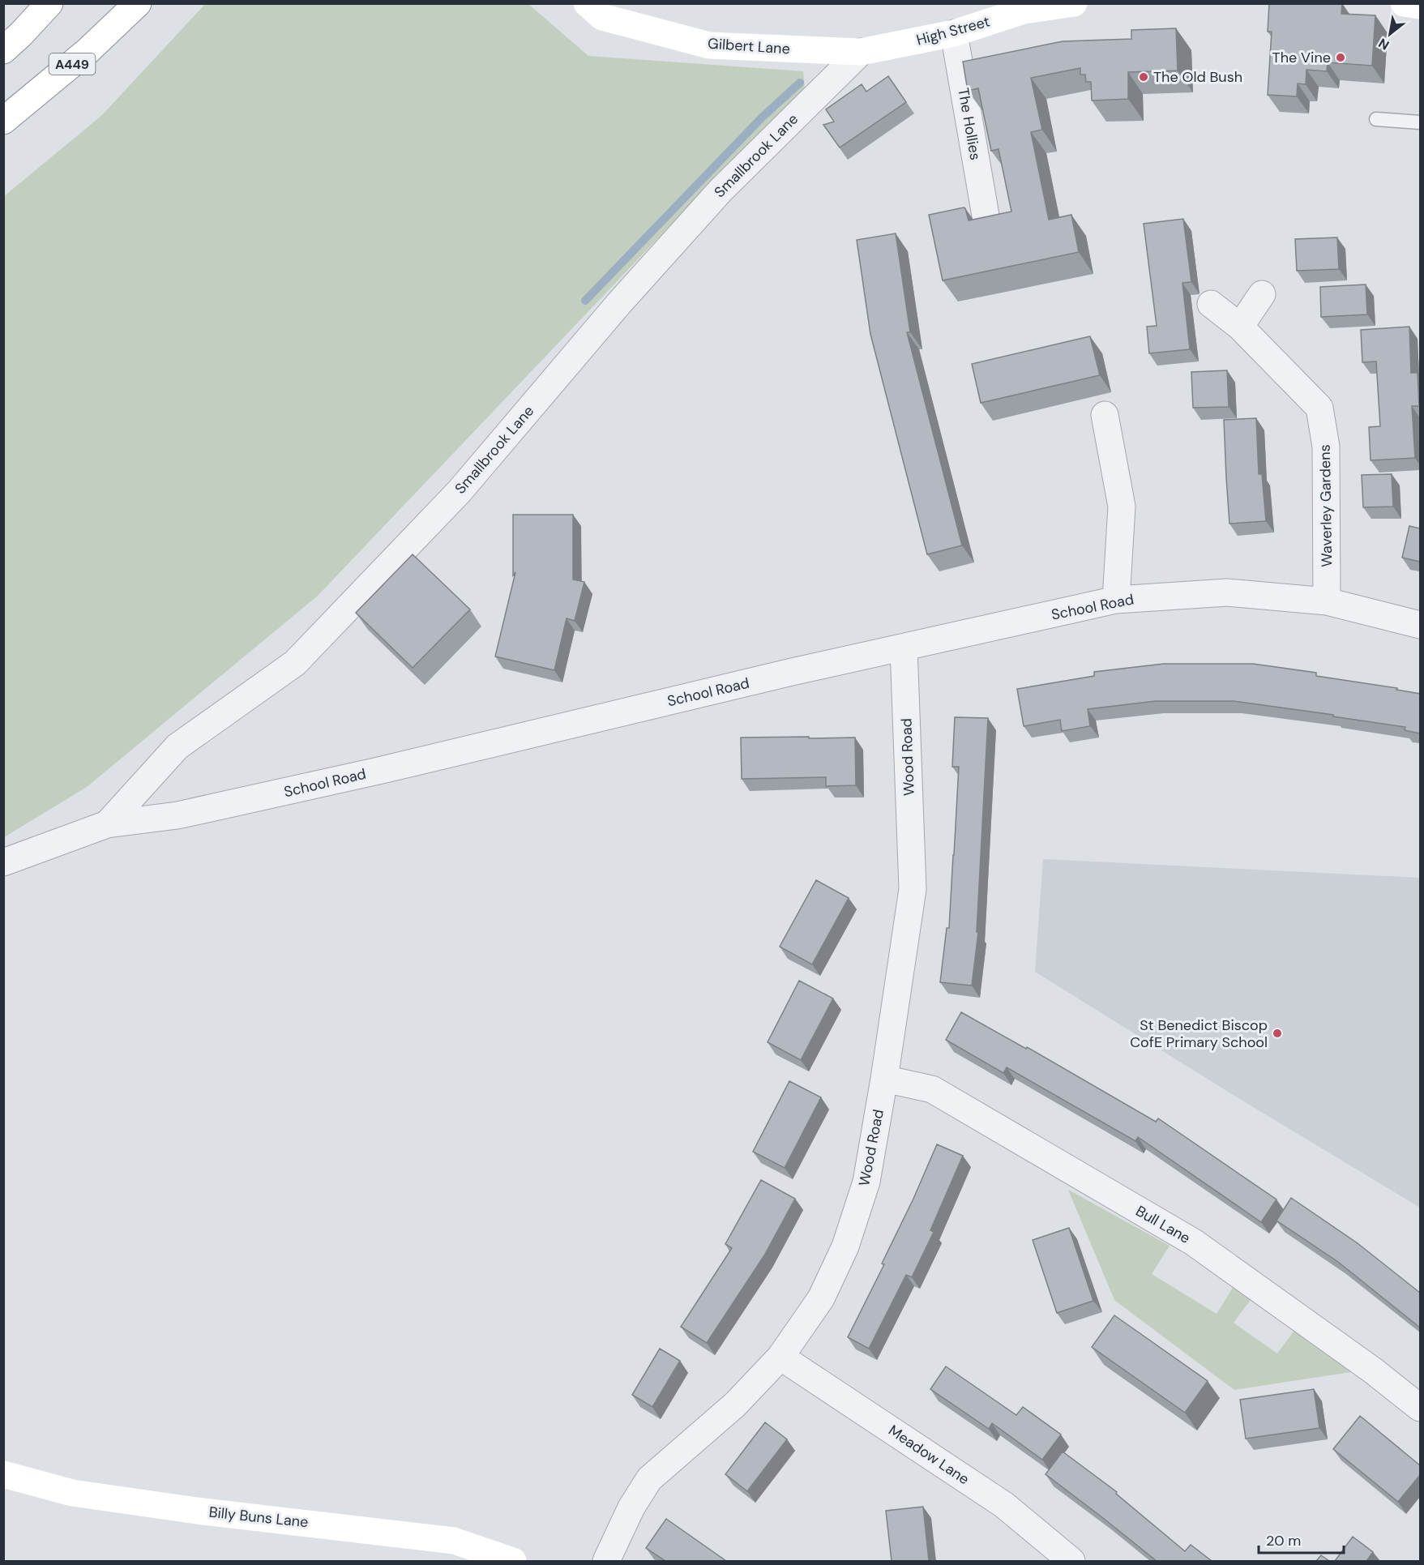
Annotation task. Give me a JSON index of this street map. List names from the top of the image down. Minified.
{"streets":{"main road":["High Street","Gilbert Lane","A449","Billy Buns Lane"],"street":["The Hollies","Smallbrook Lane","Waverley Gardens","School Road","Wood Road","Bull Lane","Meadow Lane"]},"crossings":[["High Street","Gilbert Lane"],["High Street","The Hollies"],["High Street","Smallbrook Lane"],["Gilbert Lane","Smallbrook Lane"],["Smallbrook Lane","School Road"],["Waverley Gardens","School Road"],["School Road","Wood Road"],["Wood Road","Bull Lane"],["Wood Road","Meadow Lane"]],"places":["The Vine","The Old Bush","St Benedict Biscop CofE Primary School"],"scale_bar":"20 m","north":"bottom left"}
